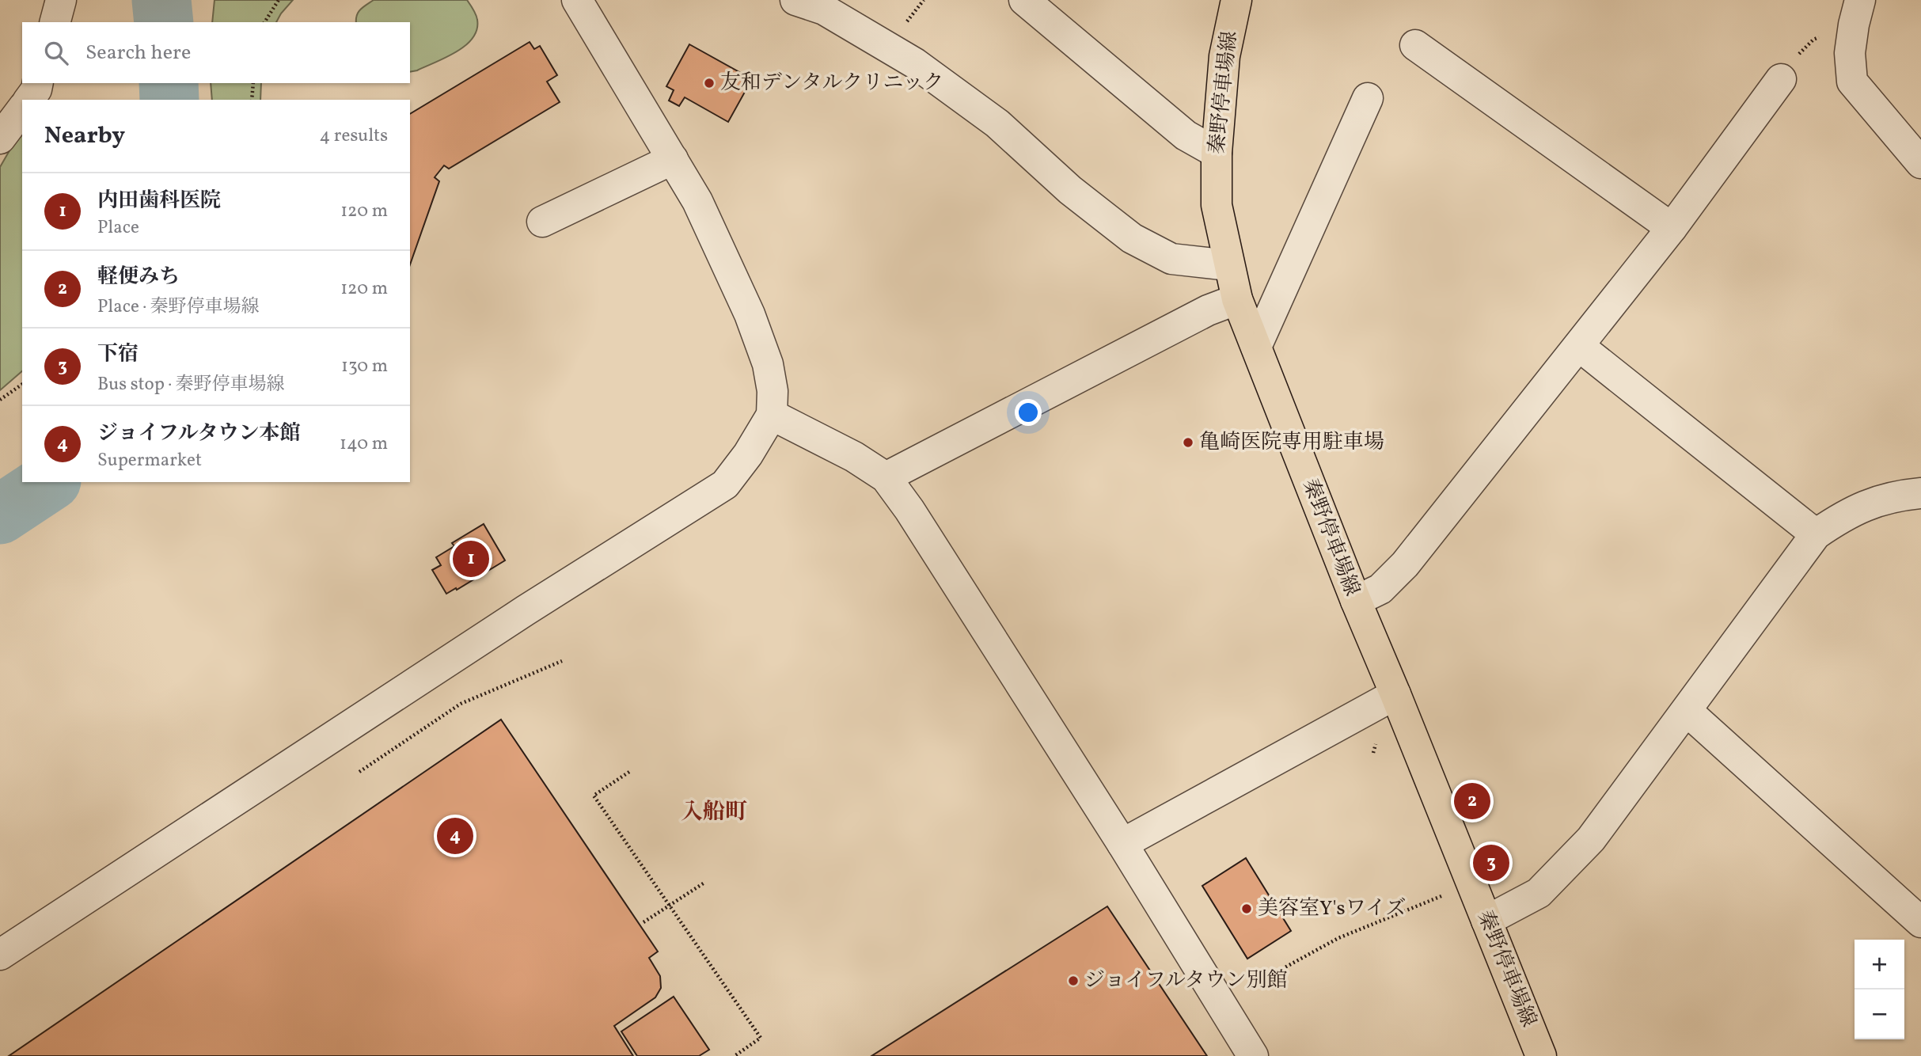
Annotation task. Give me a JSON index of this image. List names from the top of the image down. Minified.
{"streets":{"main road":["秦野停車場線"]},"districts":["入船町"],"places":["友和デンタルクリニック","亀崎医院専用駐車場","美容室Y'sワイズ","ジョイフルタウン別館"],"page":{"search":"Search here","heading":["Nearby","4 results"],"list":[{"mark":"1","name":"内田歯科医院","note":"Place","value":"120 m"},{"mark":"2","name":"軽便みち","note":"Place · 秦野停車場線","value":"120 m"},{"mark":"3","name":"下宿","note":"Bus stop · 秦野停車場線","value":"130 m"},{"mark":"4","name":"ジョイフルタウン本館","note":"Supermarket","value":"140 m"}],"pins":["1","2","4","3"],"map_buttons":["+","−"]}}
